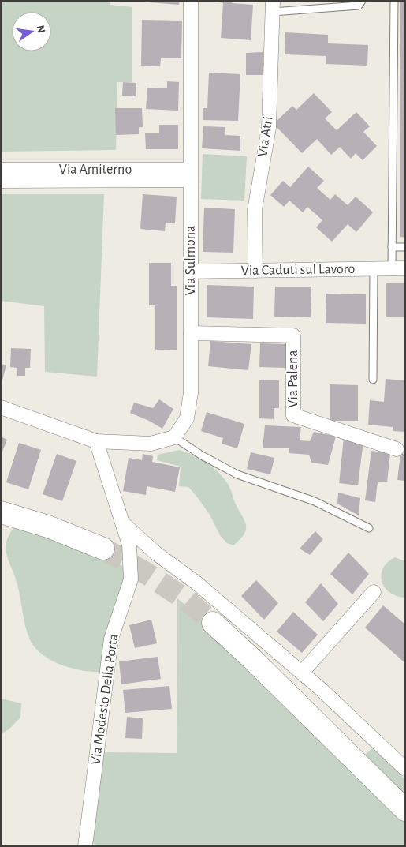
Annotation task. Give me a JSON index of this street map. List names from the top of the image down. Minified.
{"streets":{"street":["Via Atri","Via Amiterno","Via Sulmona","Via Caduti sul Lavoro","Via Palena","Via Modesto Della Porta"]},"crossings":[["Via Atri","Via Caduti sul Lavoro"],["Via Amiterno","Via Sulmona"],["Via Sulmona","Via Caduti sul Lavoro"],["Via Sulmona","Via Palena"]],"north":"right"}
